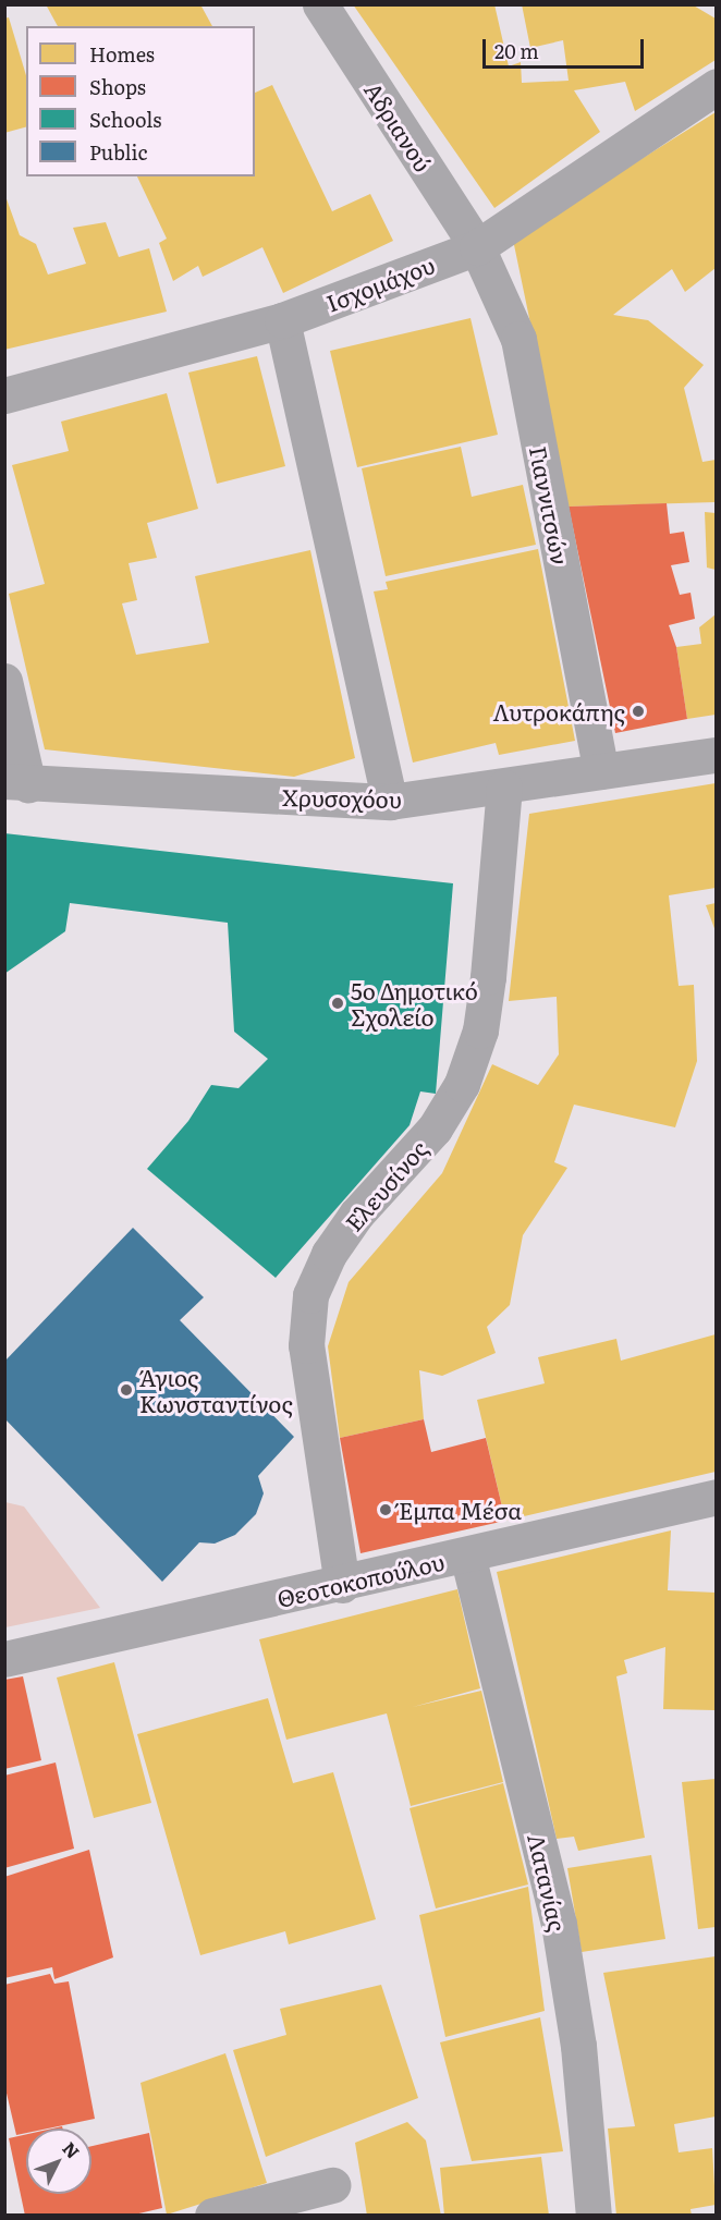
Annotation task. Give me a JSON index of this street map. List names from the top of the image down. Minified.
{"streets":{"street":["Αδριανού","Ισχομάχου","Γιαννιτσών","Χρυσοχόου","Ελευσίνος","Θεοτοκοπούλου","Λατανίας"]},"crossings":[["Αδριανού","Ισχομάχου"],["Αδριανού","Γιαννιτσών"],["Ισχομάχου","Γιαννιτσών"],["Γιαννιτσών","Χρυσοχόου"],["Χρυσοχόου","Ελευσίνος"],["Ελευσίνος","Θεοτοκοπούλου"],["Θεοτοκοπούλου","Λατανίας"]],"places":["Λυτροκάπης","5ο Δημοτικό Σχολείο","Άγιος Κωνσταντίνος","Έμπα Μέσα"],"legend":["Homes","Shops","Schools","Public"],"scale_bar":"20 m","north":"top right"}
